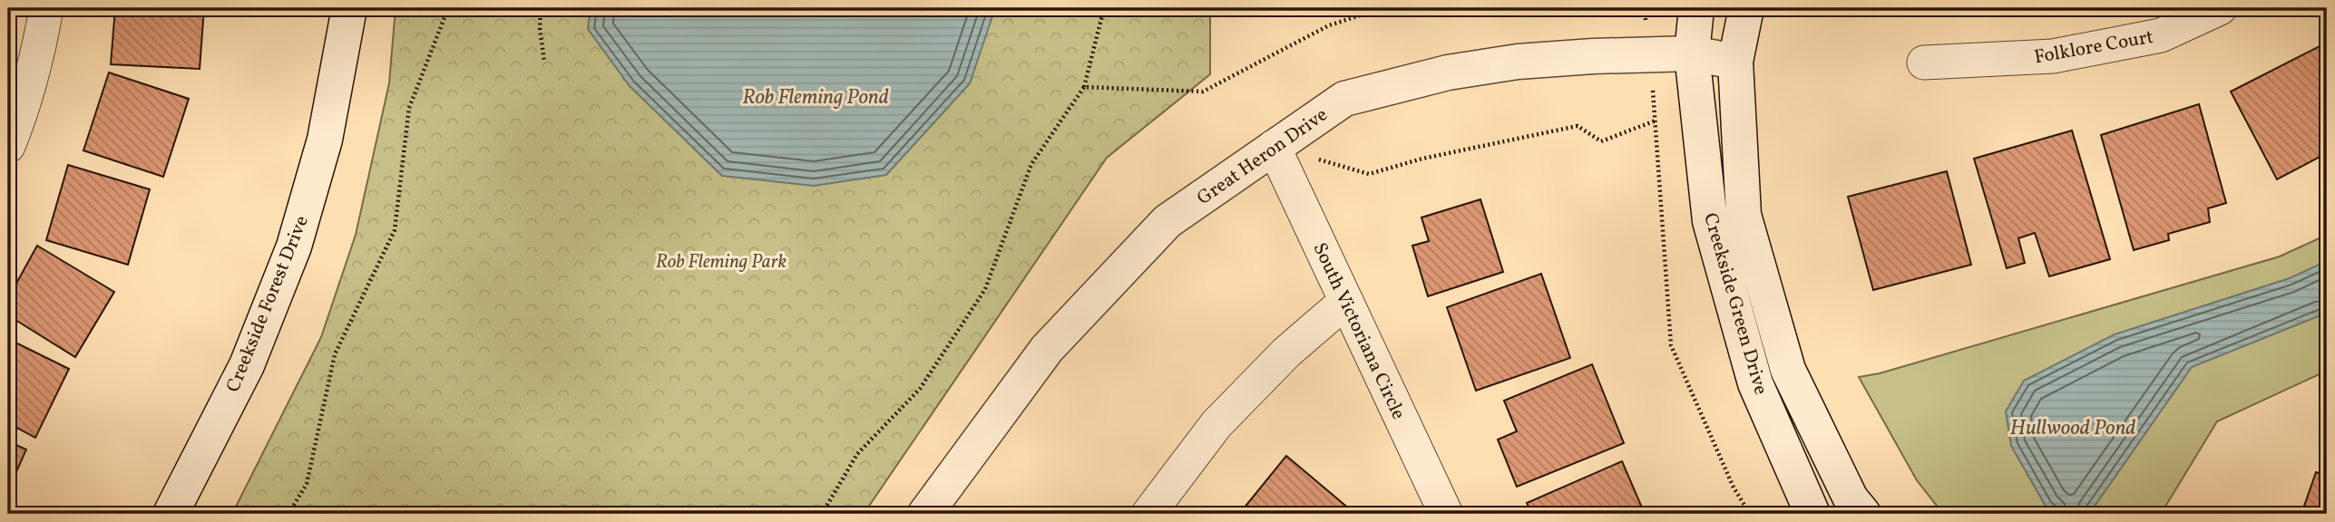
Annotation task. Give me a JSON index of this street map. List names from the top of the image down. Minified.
{"streets":{"main road":["Great Heron Drive","Creekside Forest Drive","Creekside Green Drive"],"street":["Folklore Court","South Victoriana Circle"]},"crossings":[["Great Heron Drive","Creekside Green Drive"],["Great Heron Drive","South Victoriana Circle"]],"water":["Rob Fleming Pond","Hullwood Pond"],"parks":["Rob Fleming Park"]}
